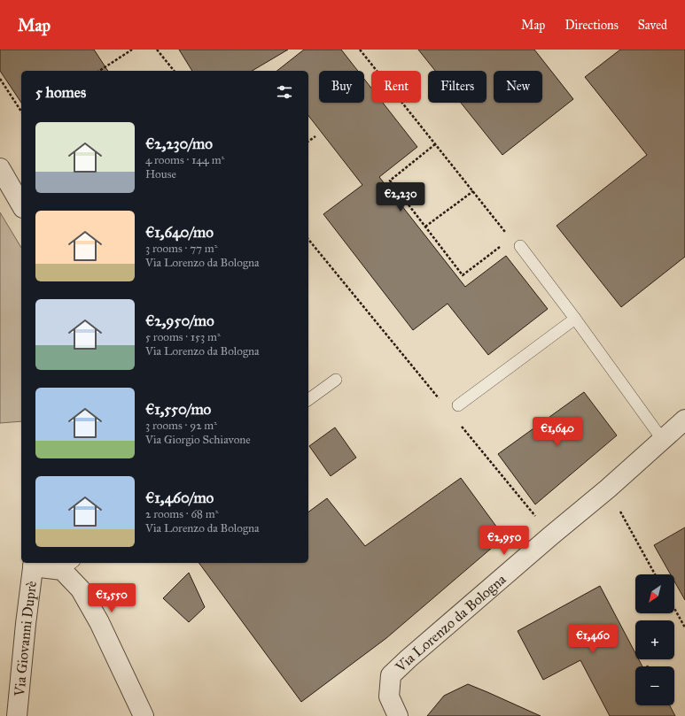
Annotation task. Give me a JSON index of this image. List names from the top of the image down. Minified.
{"streets":{"street":["Via Lorenzo da Bologna","Via Giovanni Duprè"]},"north":"bottom left","page":{"header":"Map","nav":["Map","Directions","Saved"],"chip":["Buy","Rent","Filters","New"],"heading":"5 homes","list":[{"name":"€2,230/mo","note":"4 rooms · 144 m² · House"},{"name":"€1,640/mo","note":"3 rooms · 77 m² · Via Lorenzo da Bologna"},{"name":"€2,950/mo","note":"5 rooms · 153 m² · Via Lorenzo da Bologna"},{"name":"€1,550/mo","note":"3 rooms · 92 m² · Via Giorgio Schiavone"},{"name":"€1,460/mo","note":"2 rooms · 68 m² · Via Lorenzo da Bologna"}],"price":["€2,230","€1,640","€2,950","€1,550","€1,460"],"map_buttons":["+","−"]}}
